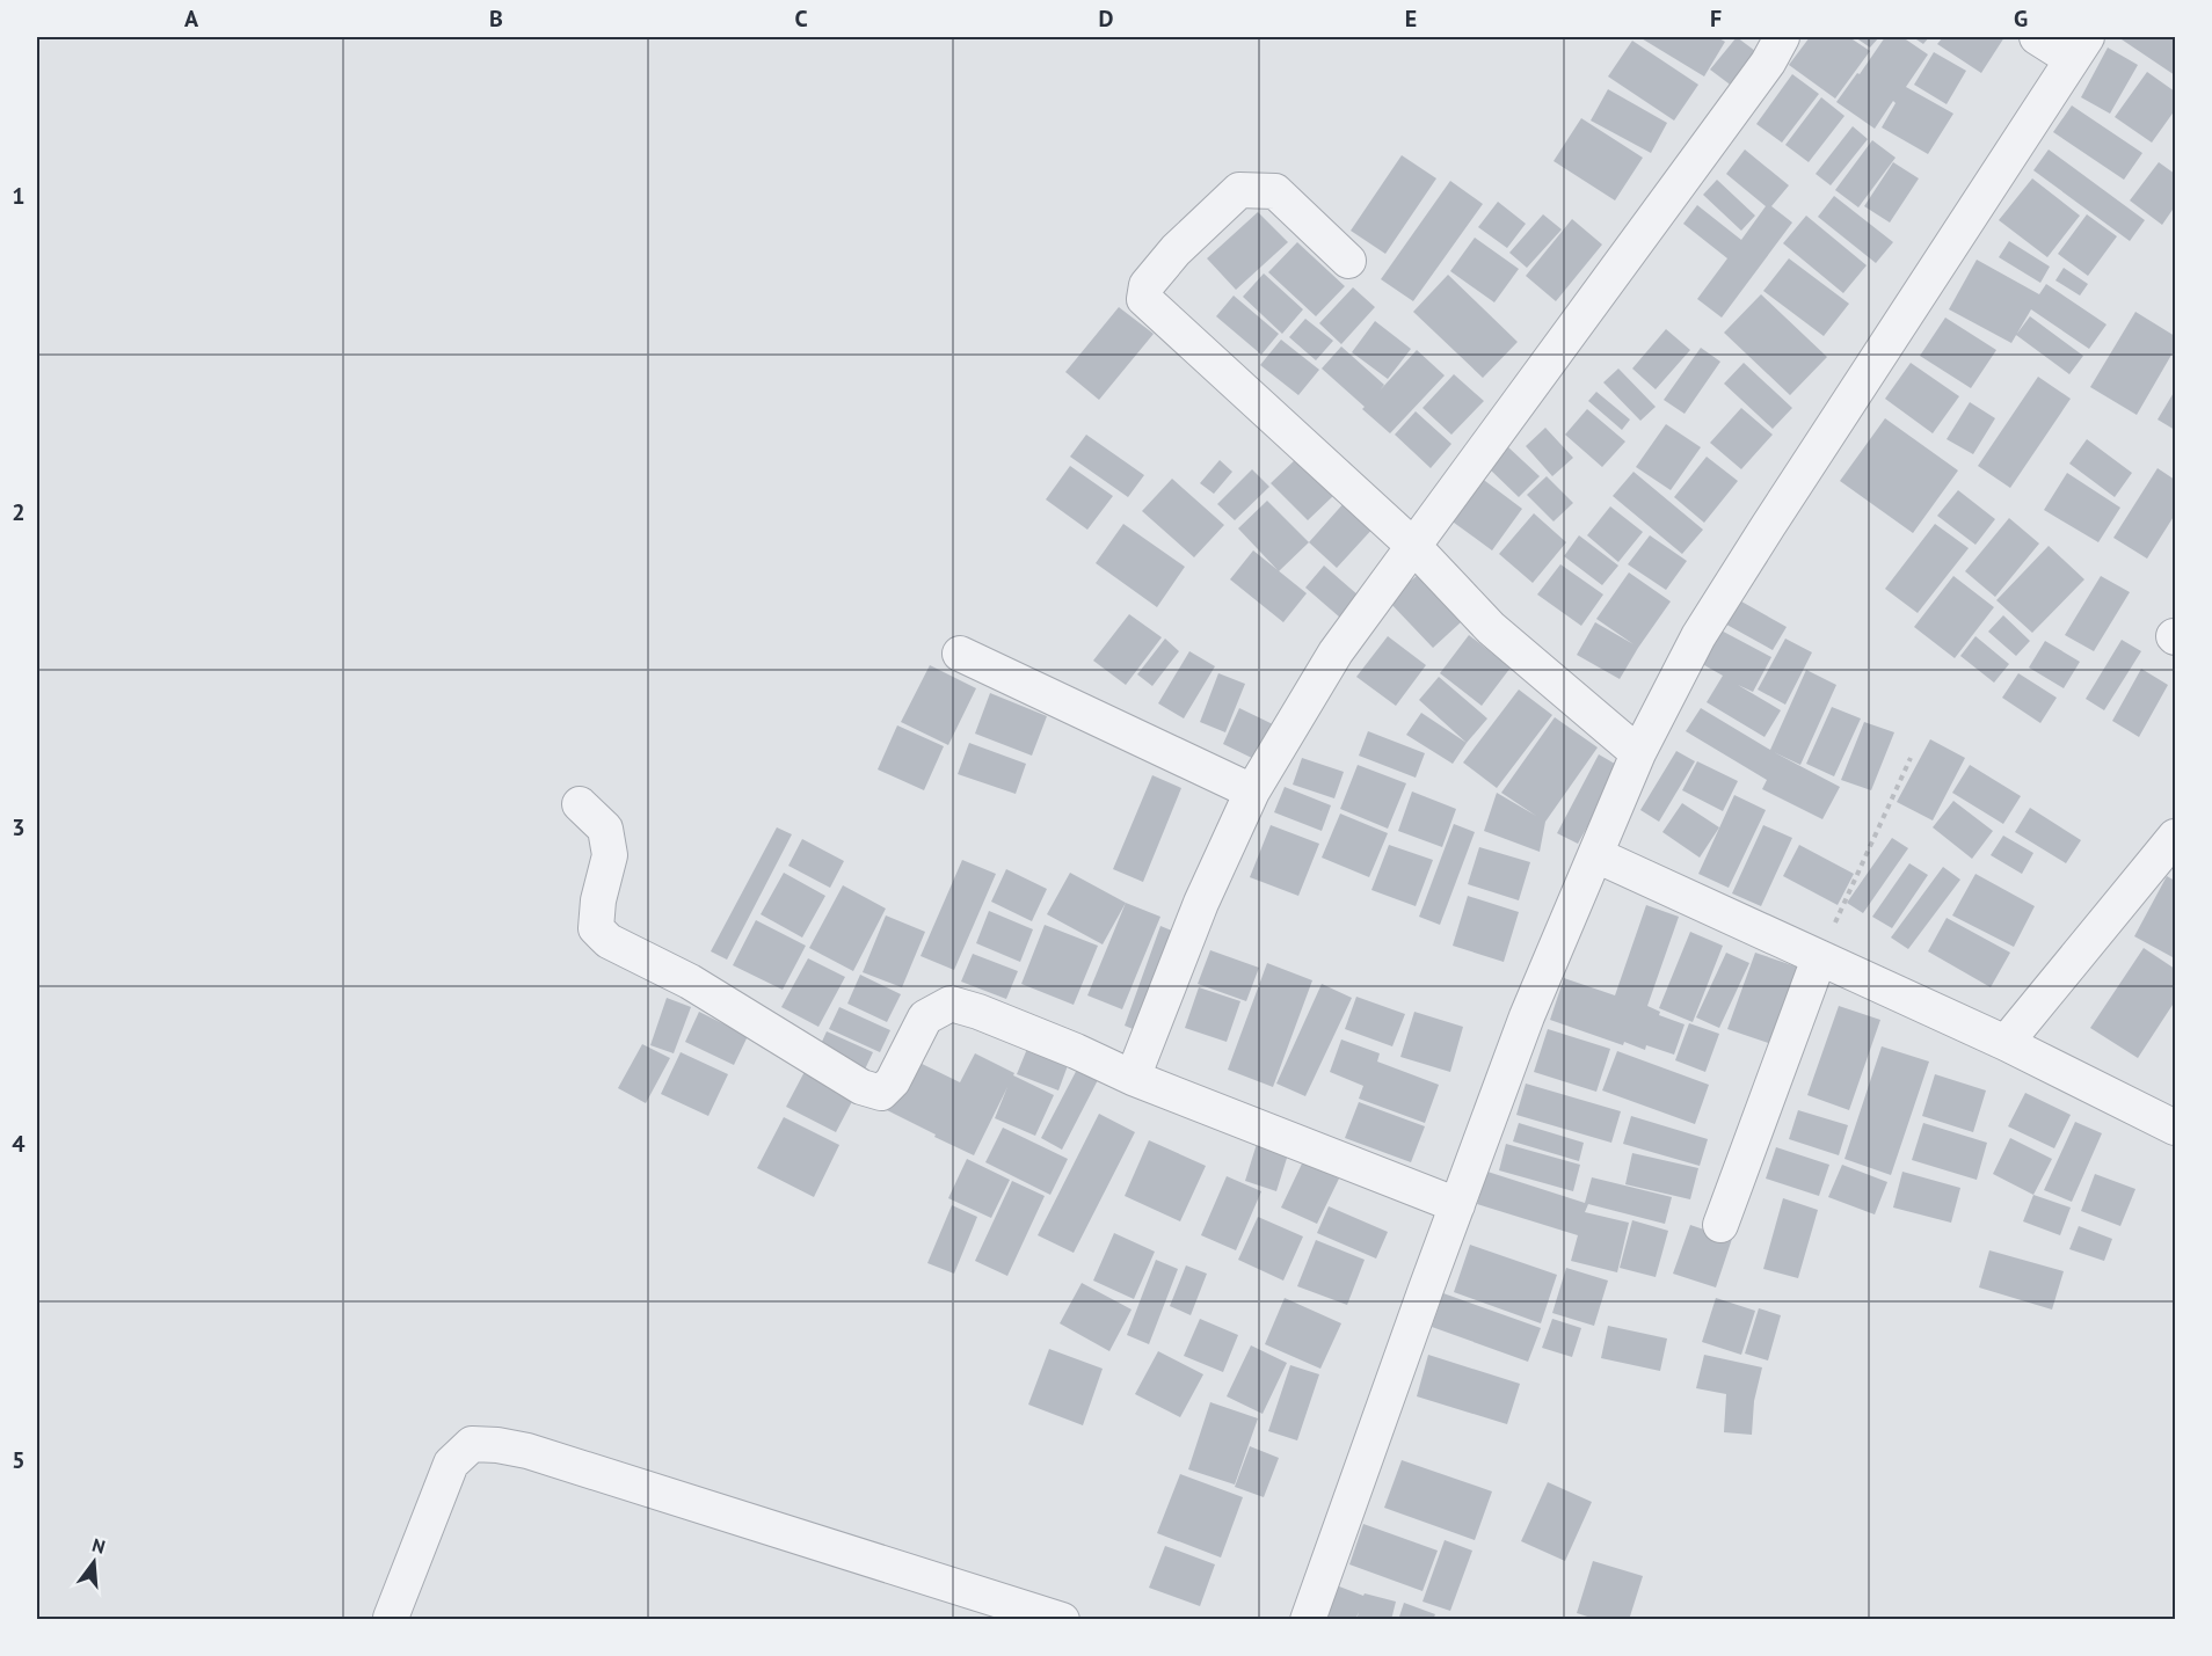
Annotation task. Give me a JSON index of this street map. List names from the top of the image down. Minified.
{"north":"top","grid":{"columns":["A","B","C","D","E","F","G"],"rows":["1","2","3","4","5"]}}
